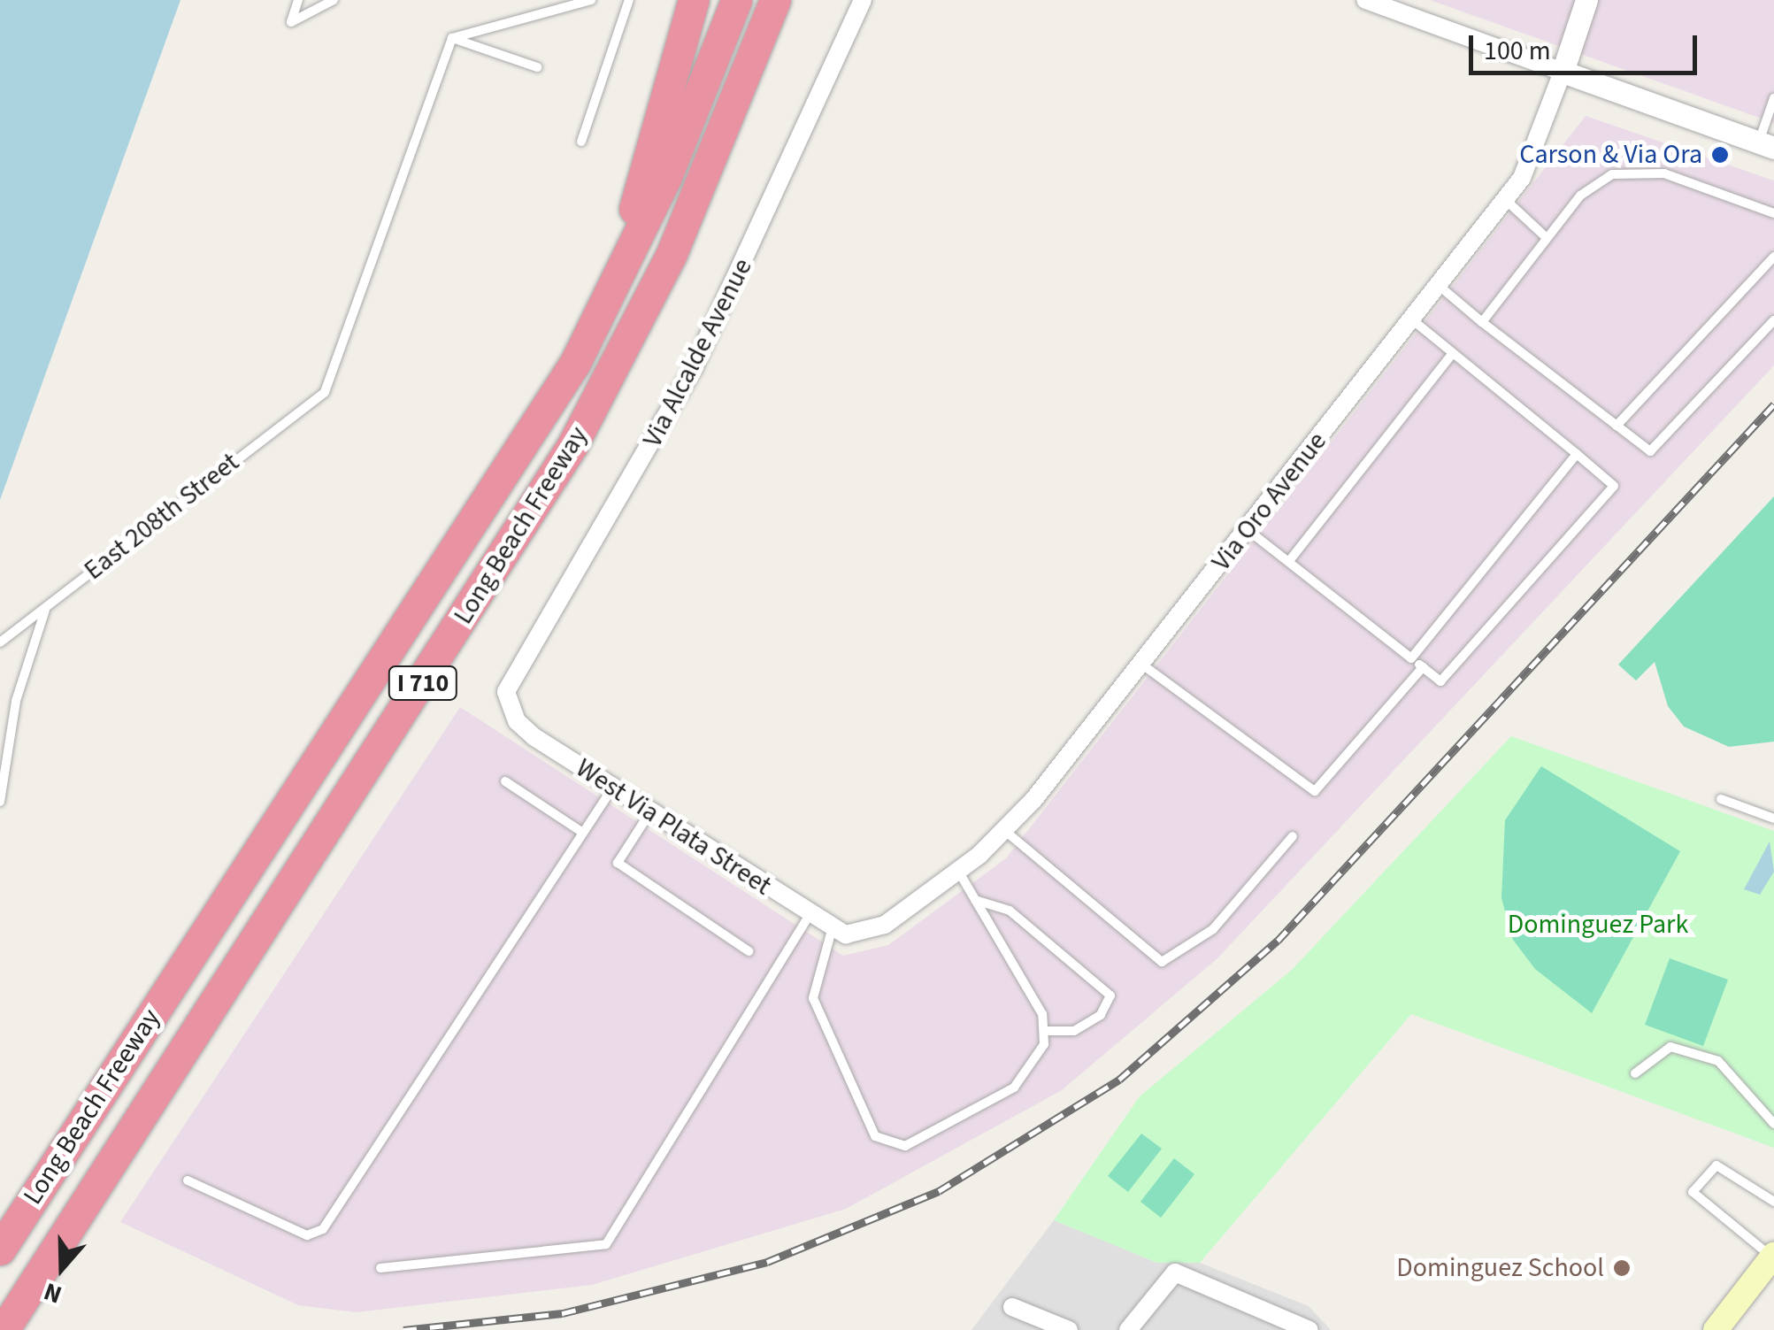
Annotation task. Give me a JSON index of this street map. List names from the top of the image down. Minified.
{"streets":{"highway":["Long Beach Freeway","I 710"],"street":["Via Alcalde Avenue","Via Oro Avenue","West Via Plata Street"],"lane":["East 208th Street"]},"crossings":[["Via Alcalde Avenue","West Via Plata Street"],["Via Oro Avenue","West Via Plata Street"]],"parks":["Dominguez Park"],"places":["Carson & Via Ora","Dominguez School"],"scale_bar":"100 m","north":"bottom"}
